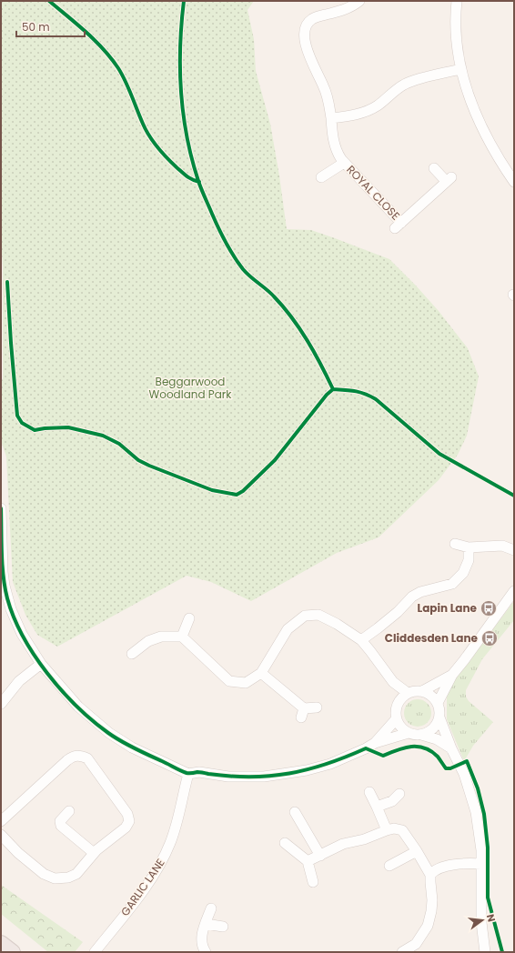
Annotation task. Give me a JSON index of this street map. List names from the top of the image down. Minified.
{"streets":{"street":["ROYAL CLOSE","GARLIC LANE"]},"parks":["Beggarwood Woodland Park"],"places":{"bus stop":["Lapin Lane","Cliddesden Lane"]},"scale_bar":"50 m","north":"right"}
